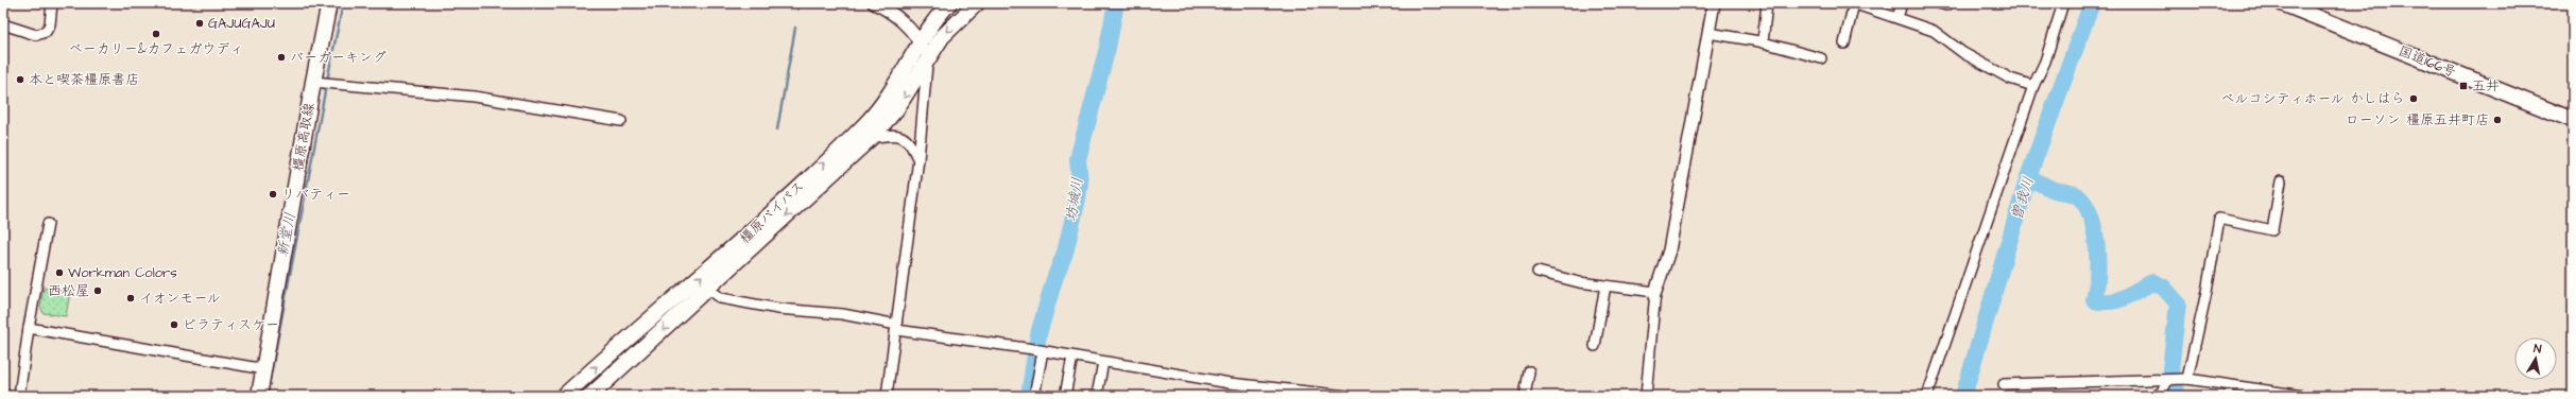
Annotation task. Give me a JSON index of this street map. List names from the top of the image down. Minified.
{"streets":{"main road":["国道166号","橿原高取線","橿原バイパス"]},"water":["曽我川","坊城川","新堂川"],"places":{"other":["GAJUGAJU","ベーカリー&カフェガウディ","バーガーキング","本と喫茶橿原書店","ベルコシティホール かしはら","ローソン 橿原五井町店","リバティー","Workman Colors","西松屋","イオンモール","ピラティスケー"],"transit":["五井"]},"north":"top"}
